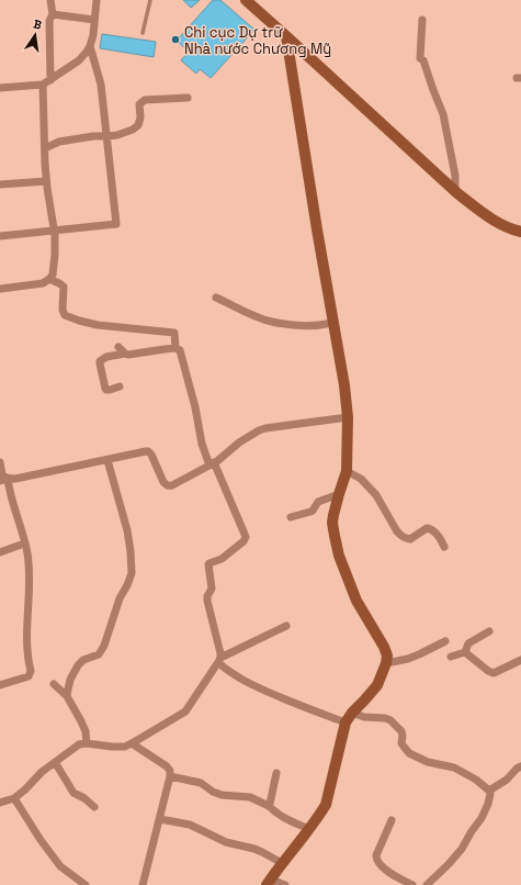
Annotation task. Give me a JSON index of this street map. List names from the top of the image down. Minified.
{"places":["Chi cục Dự trữ Nhà nước Chương Mỹ"],"north":"top"}
